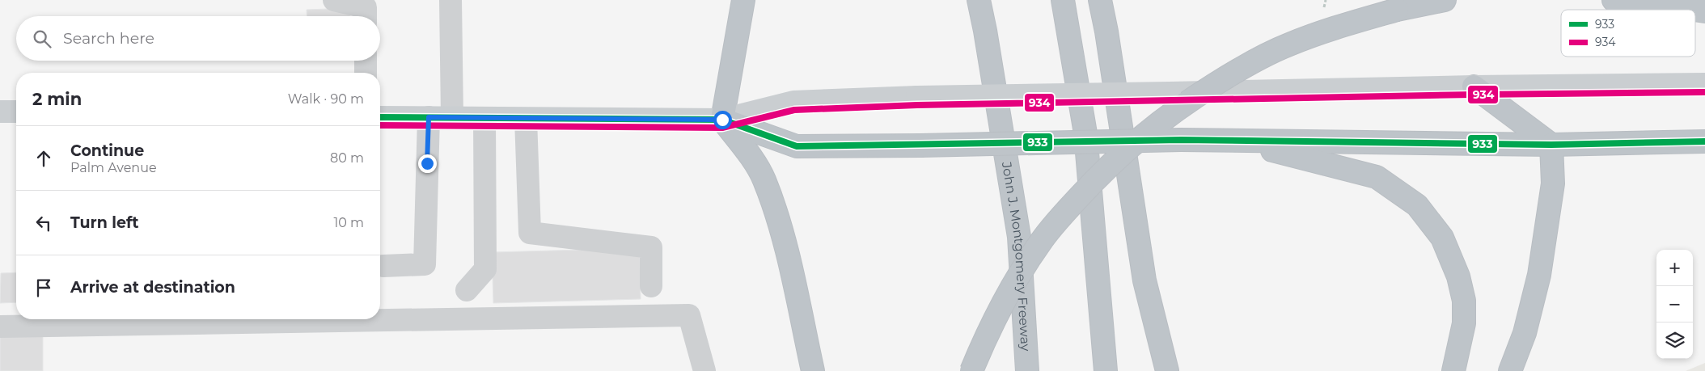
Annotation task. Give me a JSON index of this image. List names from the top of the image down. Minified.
{"streets":{"highway":["John J. Montgomery Freeway"]},"lines":["transit line 934","transit line 933"],"legend":["933","934"],"page":{"search":"Search here","heading":["2 min","Walk · 90 m"],"list":[["Continue","Palm Avenue","80 m"],["Turn left","10 m"],"Arrive at destination"],"map_buttons":["+","−"]}}
